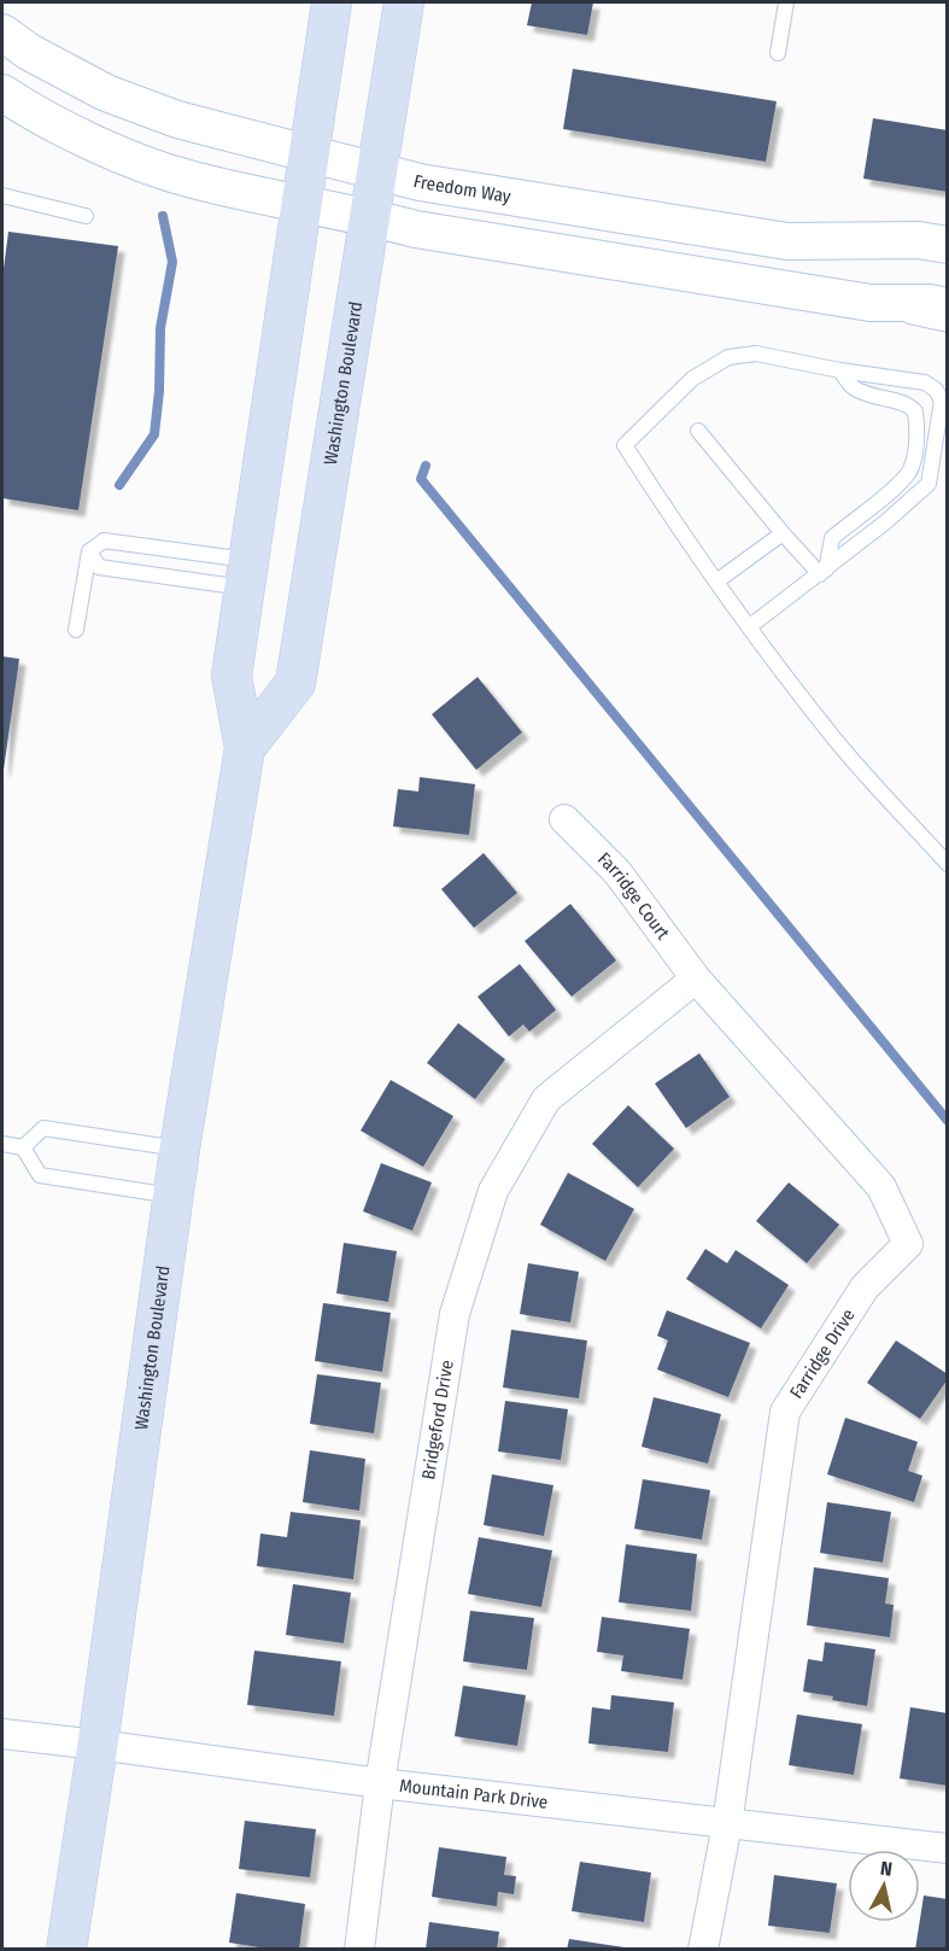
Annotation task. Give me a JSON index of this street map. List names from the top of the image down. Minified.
{"streets":{"main road":["Washington Boulevard"],"street":["Freedom Way","Farridge Court","Farridge Drive","Bridgeford Drive","Mountain Park Drive"]},"crossings":[["Freedom Way","Washington Boulevard"],["Washington Boulevard","Mountain Park Drive"],["Farridge Court","Farridge Drive"],["Farridge Court","Bridgeford Drive"],["Farridge Drive","Bridgeford Drive"],["Farridge Drive","Mountain Park Drive"],["Bridgeford Drive","Mountain Park Drive"]],"north":"top"}
